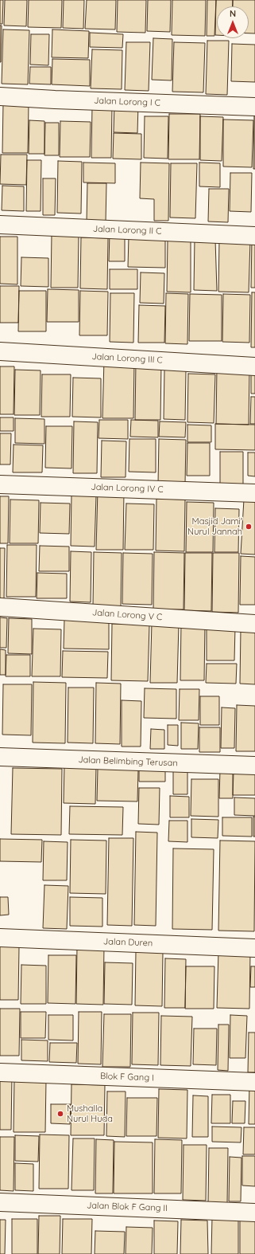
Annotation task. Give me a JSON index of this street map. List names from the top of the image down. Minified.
{"streets":{"street":["Jalan Lorong I C","Jalan Lorong II C","Jalan Lorong III C","Jalan Lorong IV C","Jalan Lorong V C","Jalan Belimbing Terusan","Jalan Duren","Blok F Gang I","Jalan Blok F Gang II"]},"places":["Masjid Jami' Nurul Jannah","Mushalla Nurul Huda"],"north":"top"}
